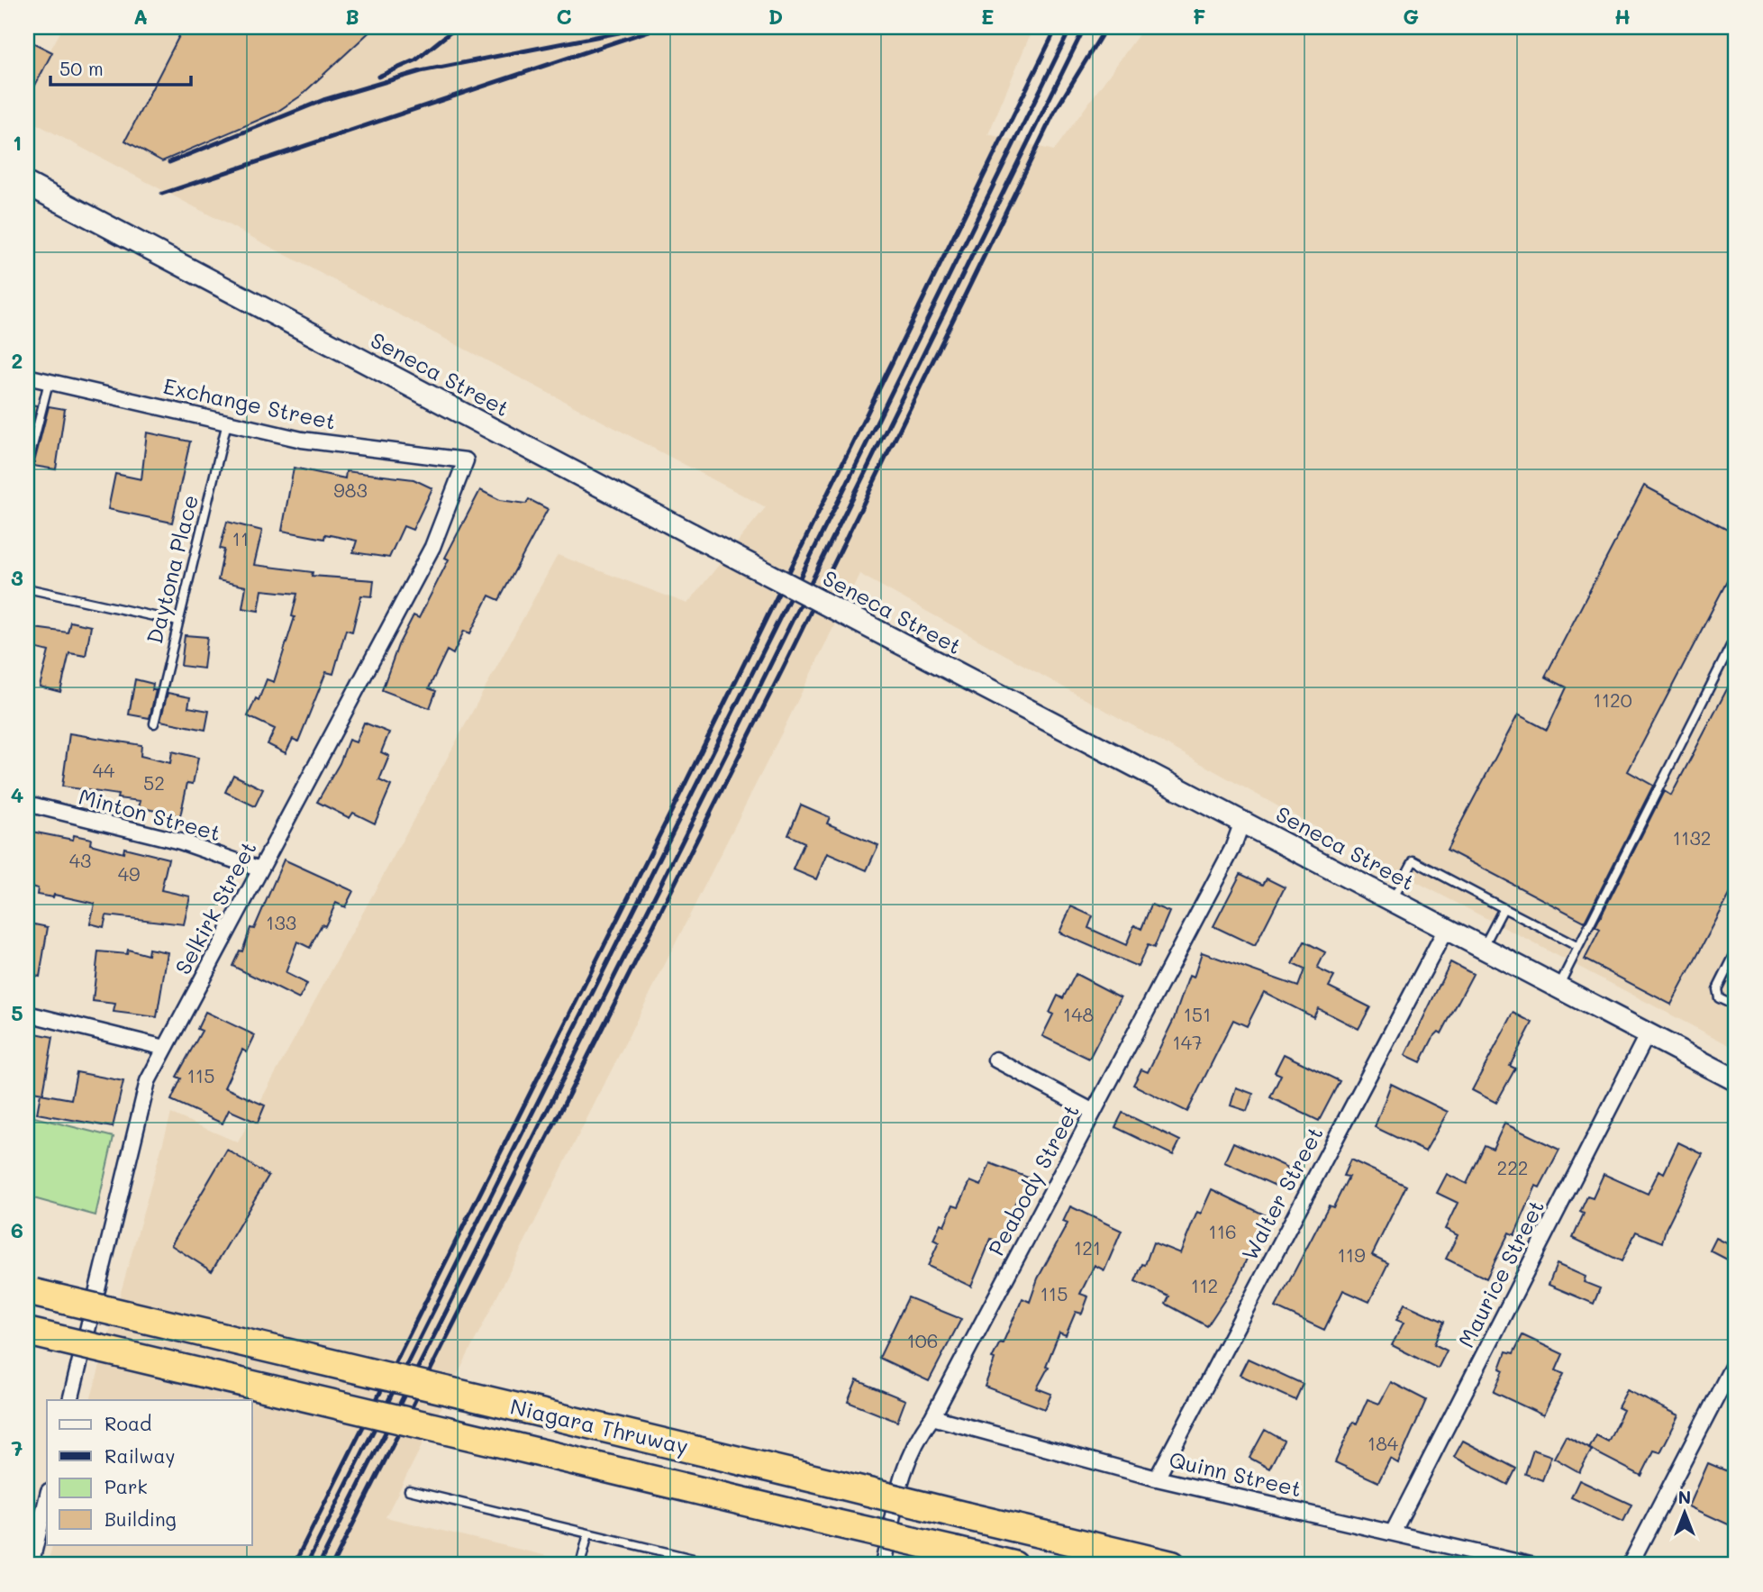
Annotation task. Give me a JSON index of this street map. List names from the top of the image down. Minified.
{"streets":{"highway":["Niagara Thruway"],"main road":["Seneca Street"],"street":["Exchange Street","Minton Street","Selkirk Street","Peabody Street","Walter Street","Maurice Street","Quinn Street"],"lane":["Daytona Place"]},"crossings":[["Seneca Street","Peabody Street"],["Seneca Street","Walter Street"],["Seneca Street","Maurice Street"],["Exchange Street","Daytona Place"],["Exchange Street","Selkirk Street"],["Minton Street","Selkirk Street"],["Peabody Street","Quinn Street"],["Walter Street","Quinn Street"],["Maurice Street","Quinn Street"]],"house_numbers":["983","11","1120","44","52","1132","43","49","133","148","151","147","115","222","116","121","119","112","115","106","184"],"legend":["Road","Railway","Park","Building"],"scale_bar":"50 m","north":"top","grid":{"columns":["A","B","C","D","E","F","G","H"],"rows":["1","2","3","4","5","6","7"]}}
